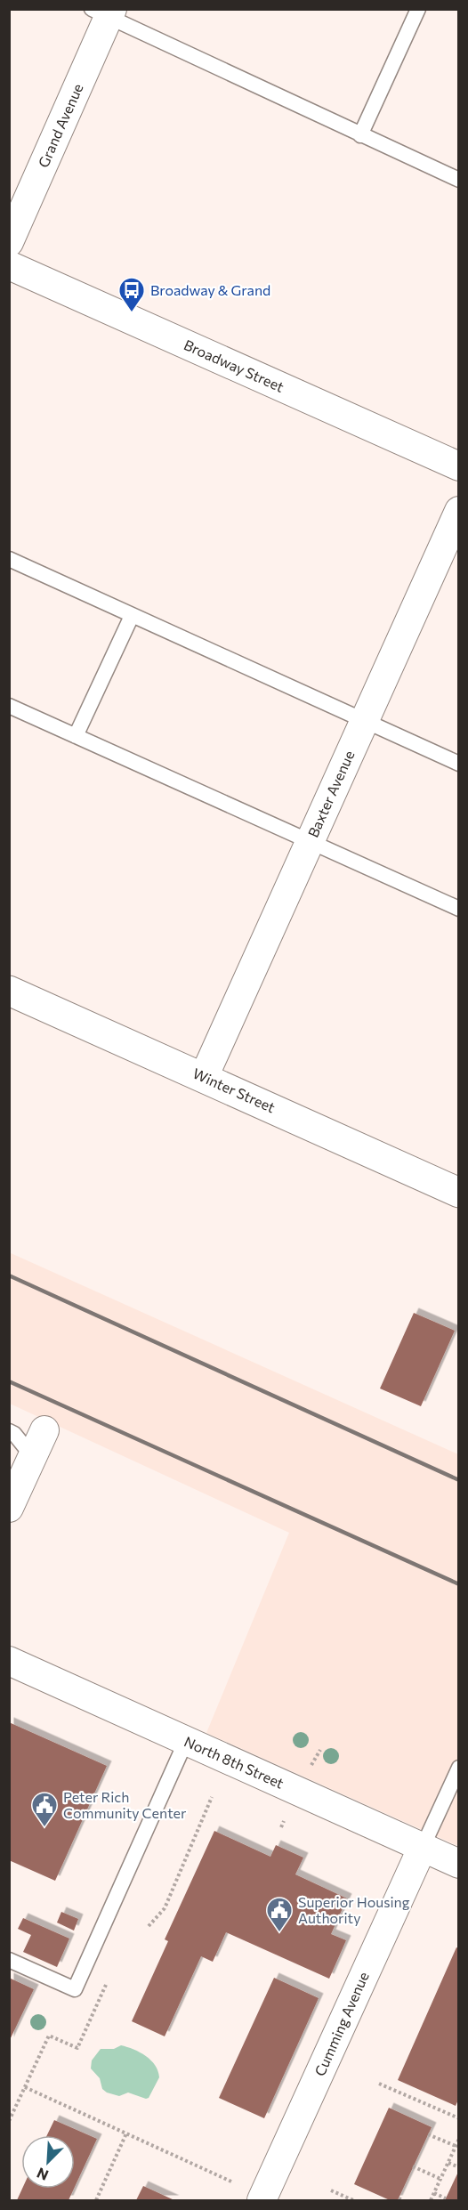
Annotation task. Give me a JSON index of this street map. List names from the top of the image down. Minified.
{"streets":{"street":["Grand Avenue","Broadway Street","Baxter Avenue","Winter Street","North 8th Street","Cumming Avenue"]},"crossings":[["Baxter Avenue","Winter Street"],["North 8th Street","Cumming Avenue"]],"places":{"bus stop":["Broadway & Grand"],"public building":["Peter Rich Community Center","Superior Housing Authority"]},"north":"bottom left"}
